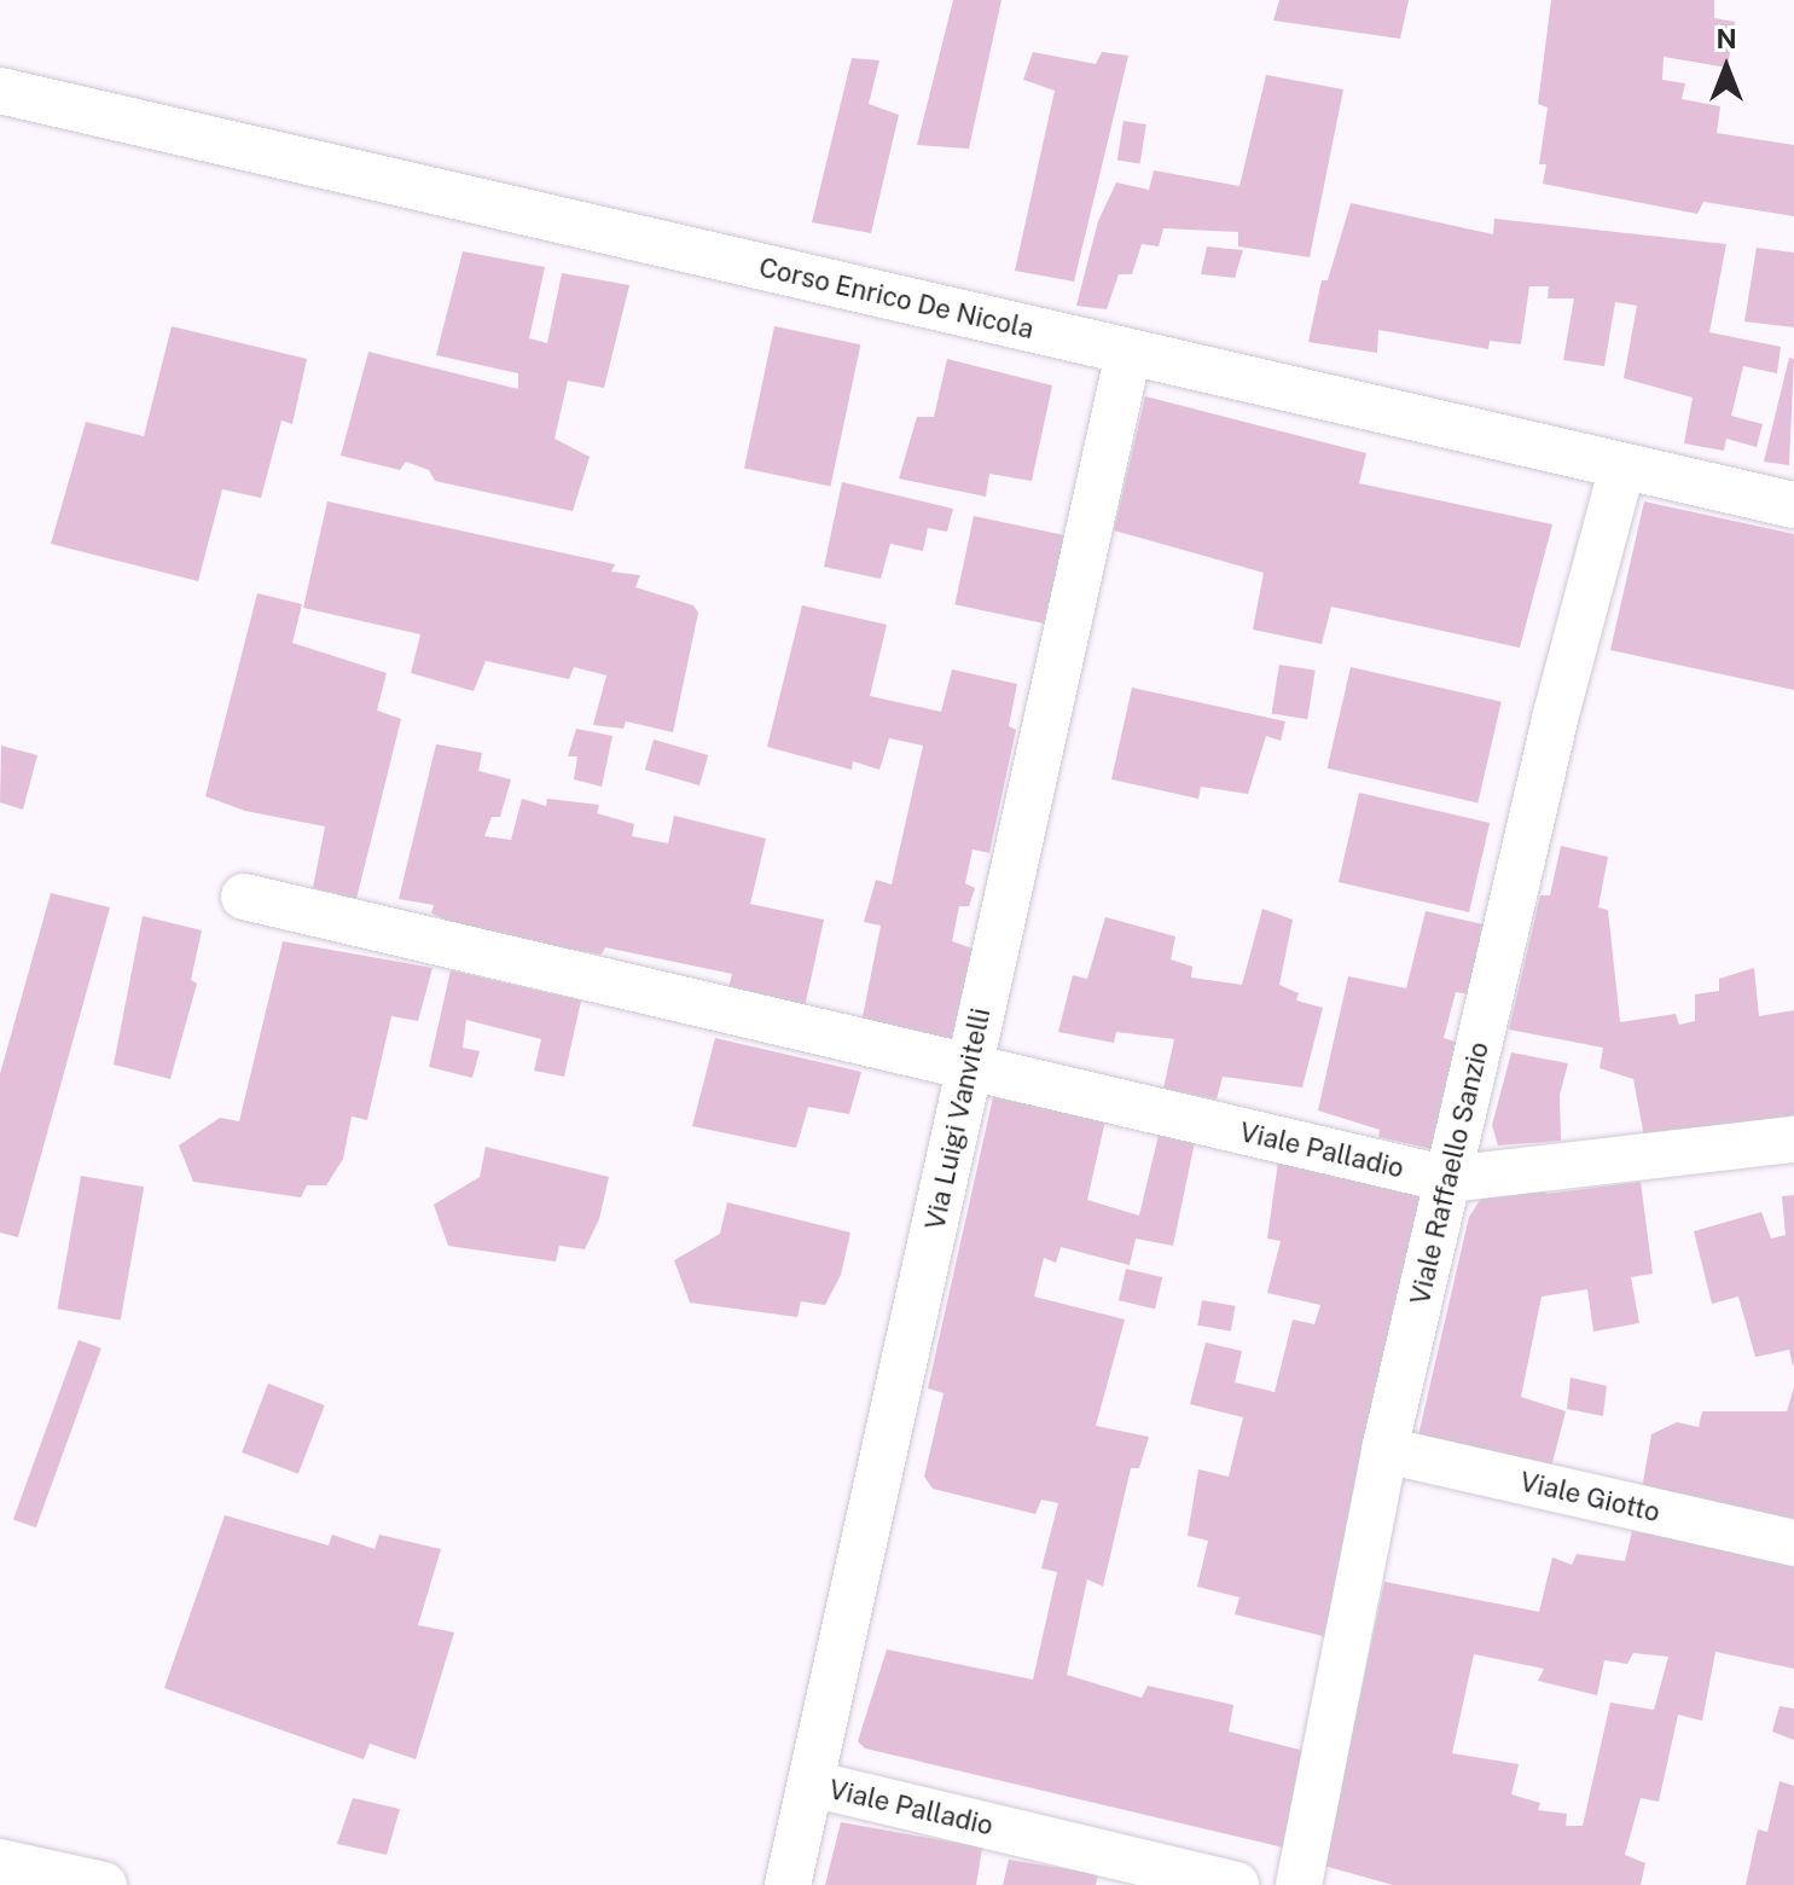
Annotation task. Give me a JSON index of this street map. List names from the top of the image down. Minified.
{"streets":{"street":["Corso Enrico De Nicola","Via Luigi Vanvitelli","Viale Palladio","Viale Raffaello Sanzio","Viale Giotto"]},"crossings":[["Corso Enrico De Nicola","Via Luigi Vanvitelli"],["Corso Enrico De Nicola","Viale Raffaello Sanzio"],["Via Luigi Vanvitelli","Viale Palladio"],["Viale Palladio","Viale Raffaello Sanzio"],["Viale Raffaello Sanzio","Viale Giotto"]],"north":"top"}
